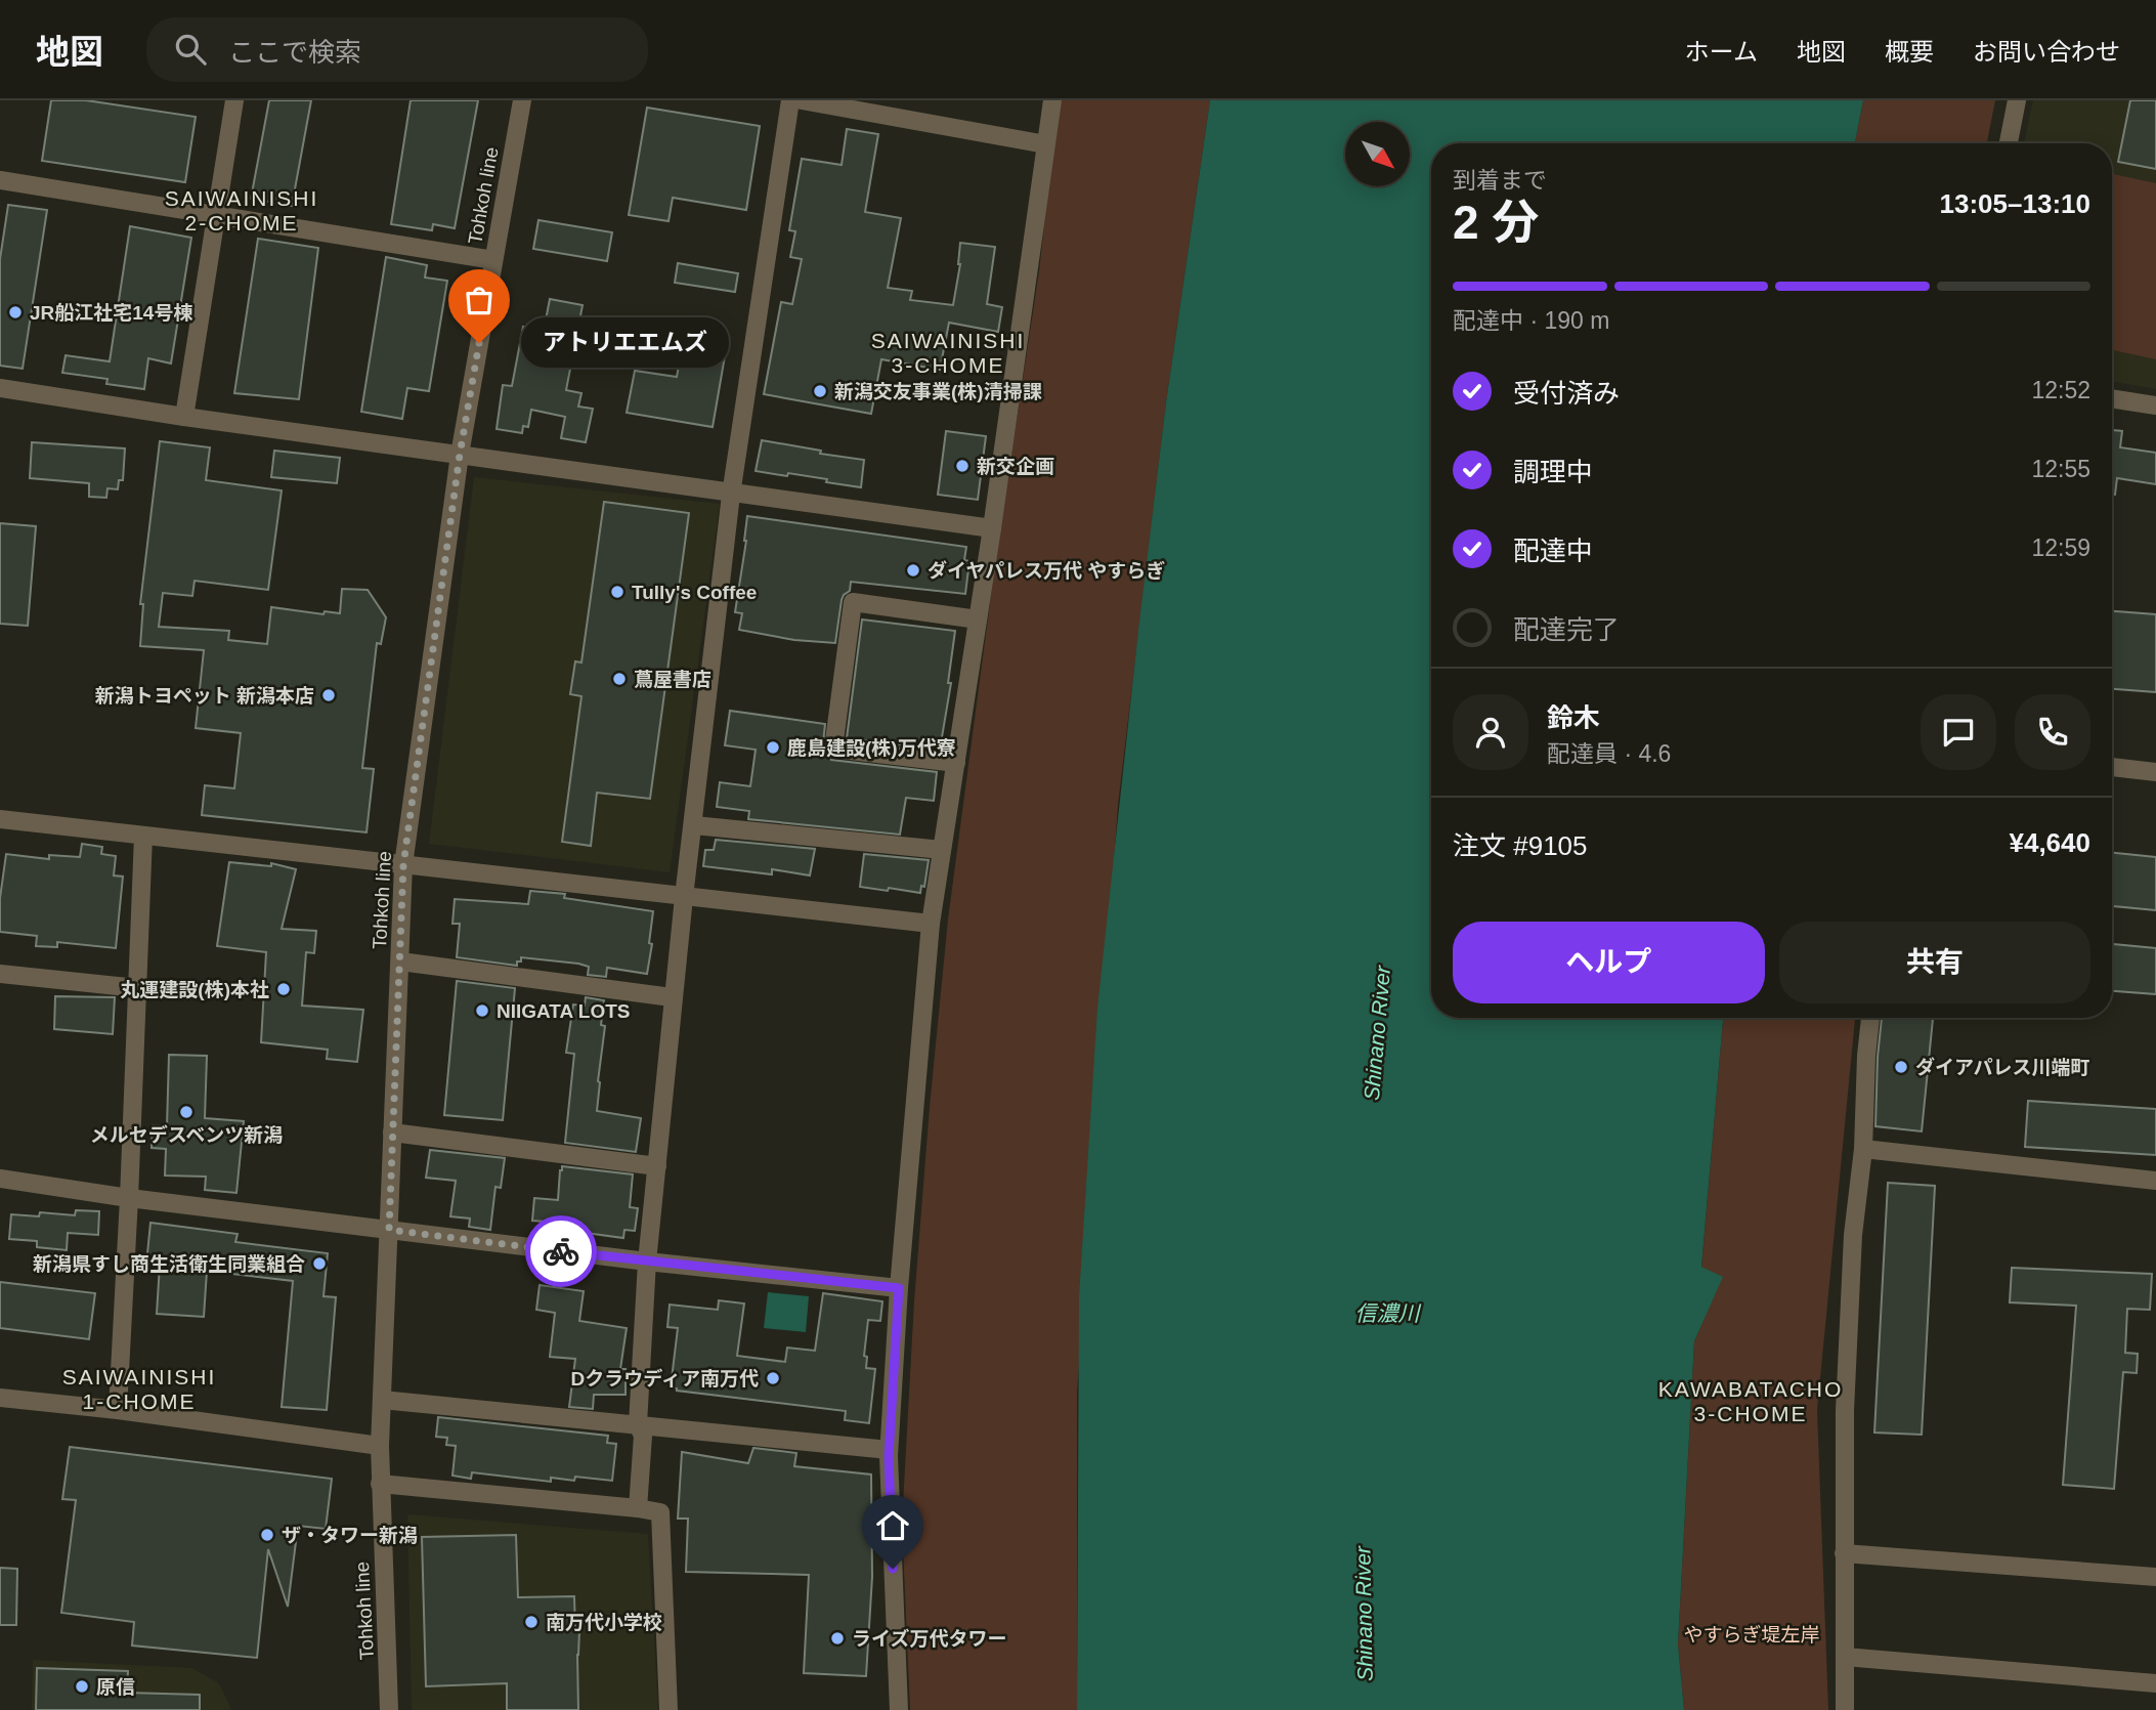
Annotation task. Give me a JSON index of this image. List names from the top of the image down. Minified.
{"streets":{"street":["Tohkoh line"]},"districts":["SAIWAINISHI 2-CHOME","SAIWAINISHI 3-CHOME","SAIWAINISHI 1-CHOME","KAWABATACHO 3-CHOME"],"water":["Shinano River","信濃川"],"parks":["やすらぎ堤左岸"],"places":["JR船江社宅14号棟","アトリエエムズ","新潟交友事業(株)清掃課","新交企画","ダイヤパレス万代 やすらぎ","Tully's Coffee","蔦屋書店","新潟トヨペット 新潟本店","鹿島建設(株)万代寮","丸運建設(株)本社","NIIGATA LOTS","ダイアパレス川端町","メルセデスベンツ新潟","新潟県すし商生活衛生同業組合","Dクラウディア南万代","ザ・タワー新潟","南万代小学校","ライズ万代タワー","原信"],"north":"bottom right","page":{"header":"地図","search":"ここで検索","nav":["ホーム","地図","概要","お問い合わせ"],"heading":["2 分","到着まで","13:05–13:10"],"panel":["鈴木","配達員 · 4.6","注文 #9105","¥4,640"],"bar":"配達中 · 190 m","bubble":"アトリエエムズ","list":[["受付済み","12:52"],["調理中","12:55"],["配達中","12:59"],"配達完了"],"buttons":["ヘルプ","共有"]}}
